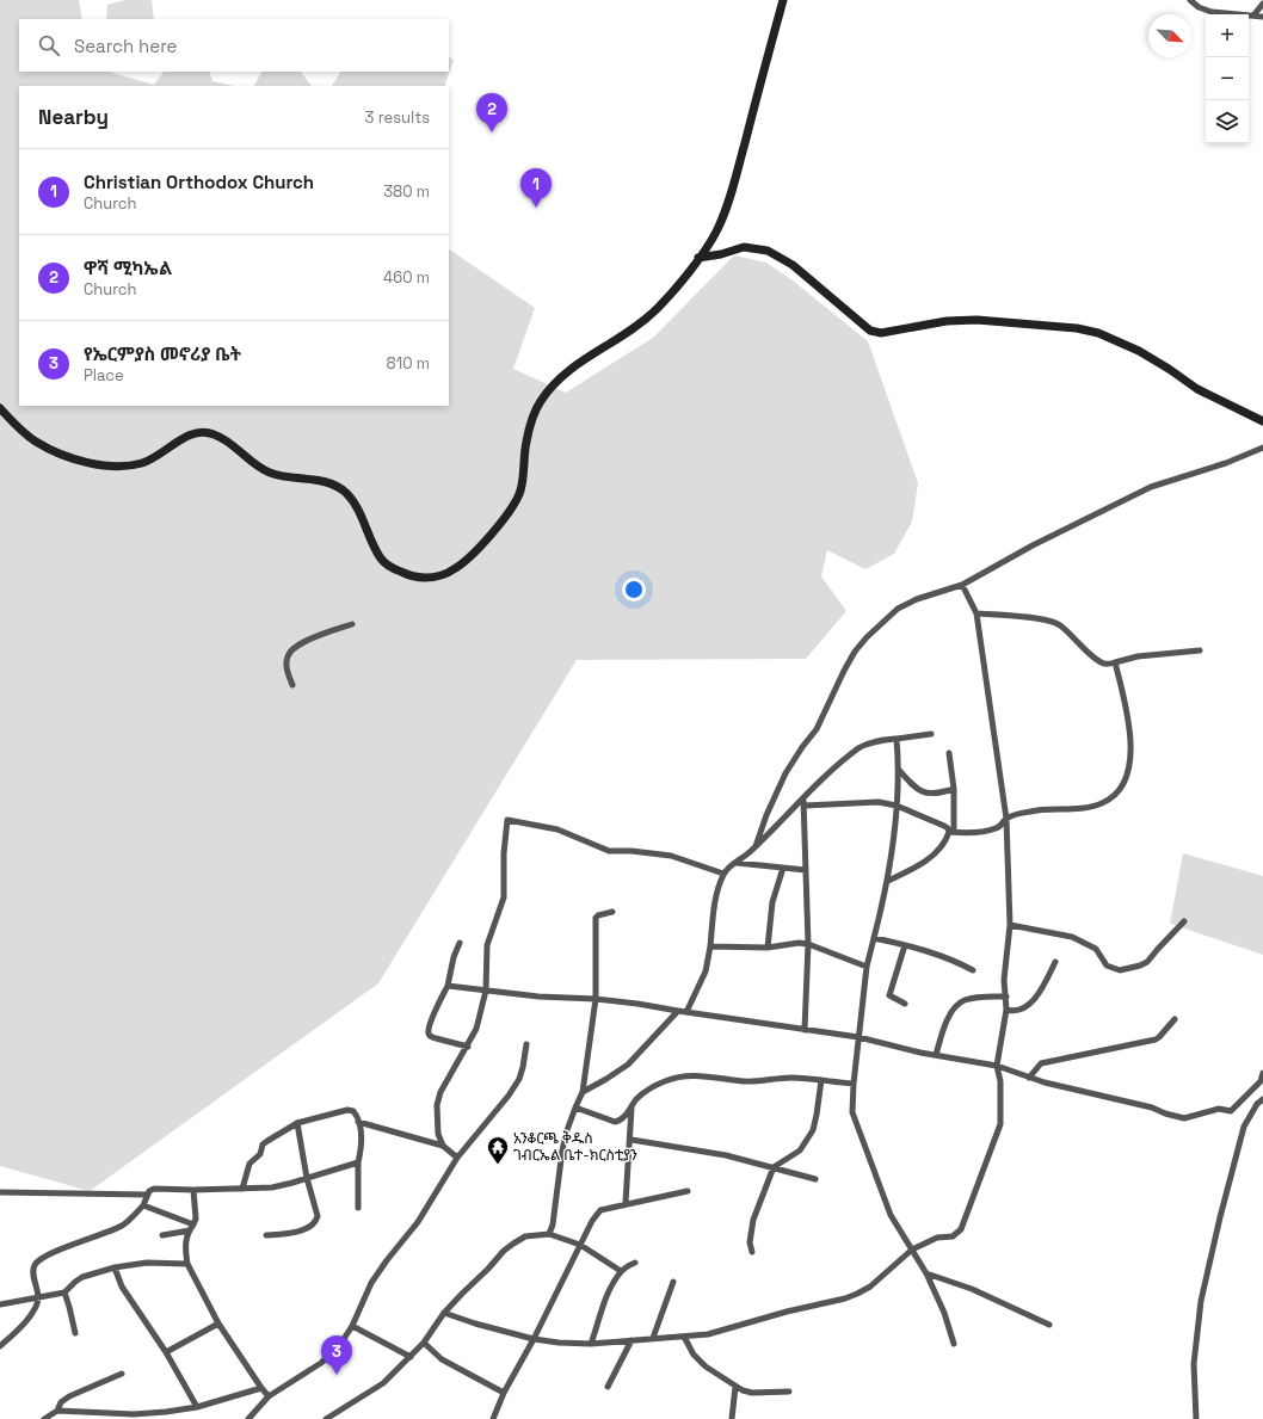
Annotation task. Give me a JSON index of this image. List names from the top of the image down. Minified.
{"places":{"temple":["አንቆርጫ ቅዱስ ገብርኤል ቤተ-ክርስቲያን"]},"north":"bottom right","page":{"map_buttons":["+","−"],"search":"Search here","heading":["Nearby","3 results"],"pins":["2","1","3"],"list":[{"mark":"1","name":"Christian Orthodox Church","note":"Church","value":"380 m"},{"mark":"2","name":"ዋሻ ሚካኤል","note":"Church","value":"460 m"},{"mark":"3","name":"የኤርምያስ መኖሪያ ቤት","note":"Place","value":"810 m"}]}}
